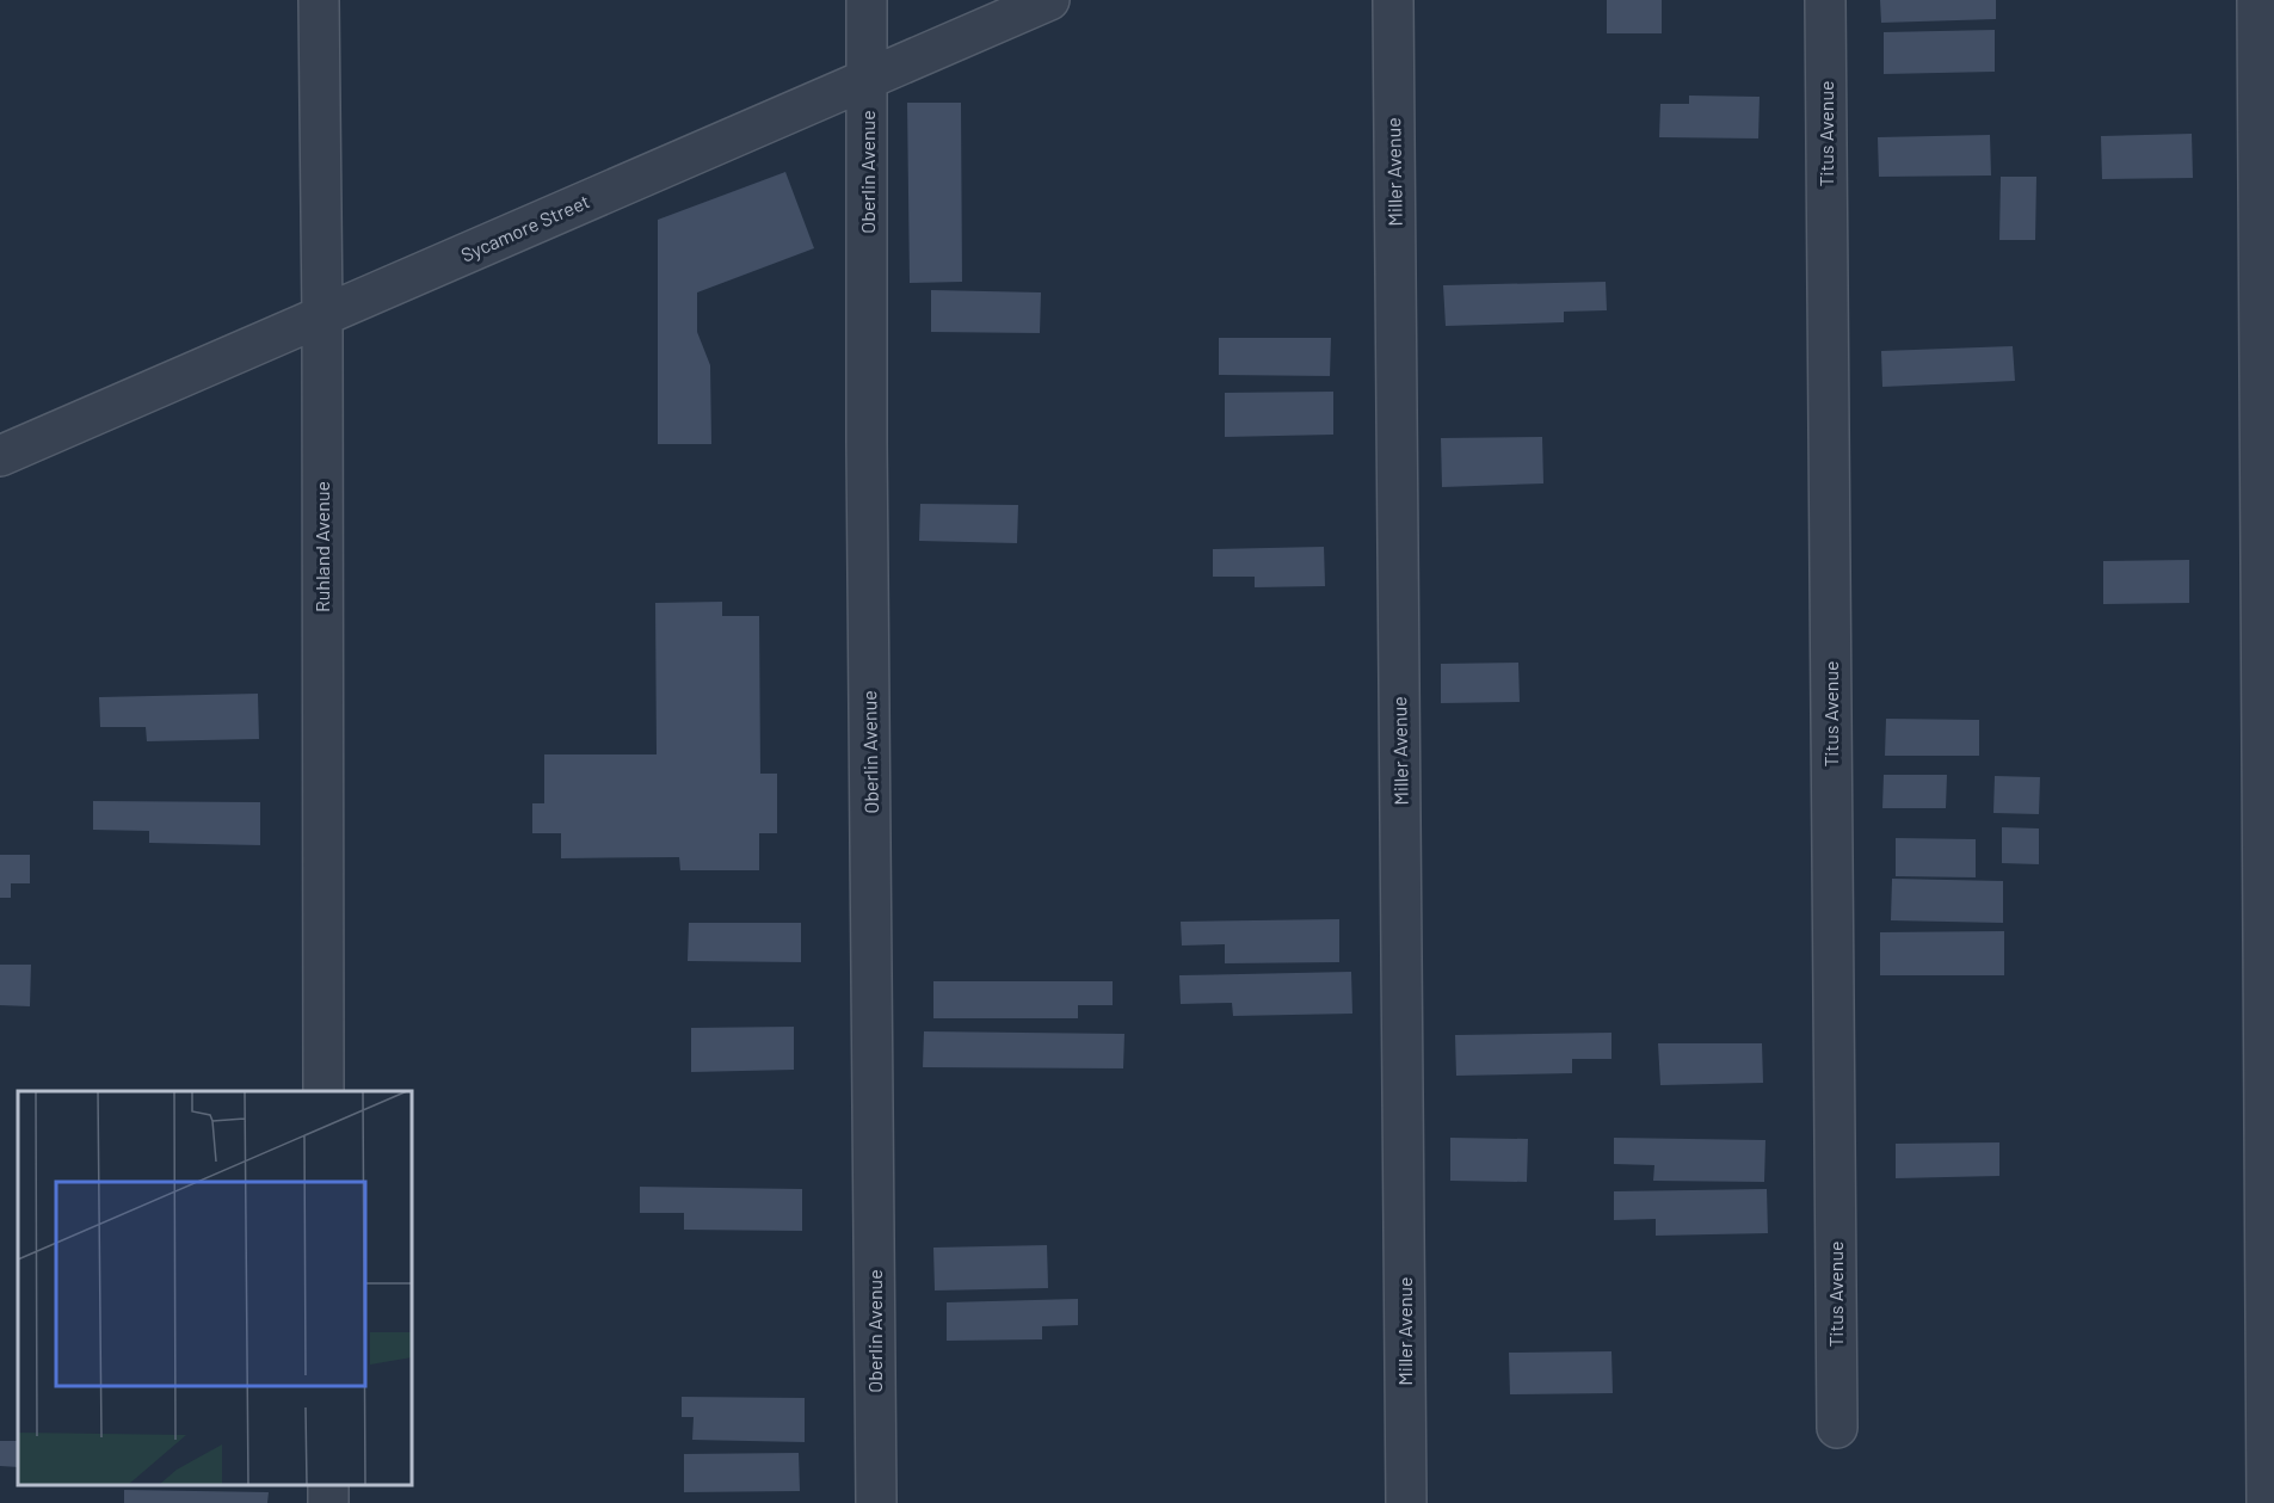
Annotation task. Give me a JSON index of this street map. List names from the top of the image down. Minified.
{"streets":{"street":["Titus Avenue","Oberlin Avenue","Miller Avenue","Sycamore Street","Ruhland Avenue"]},"crossings":[["Oberlin Avenue","Sycamore Street"],["Sycamore Street","Ruhland Avenue"]]}
